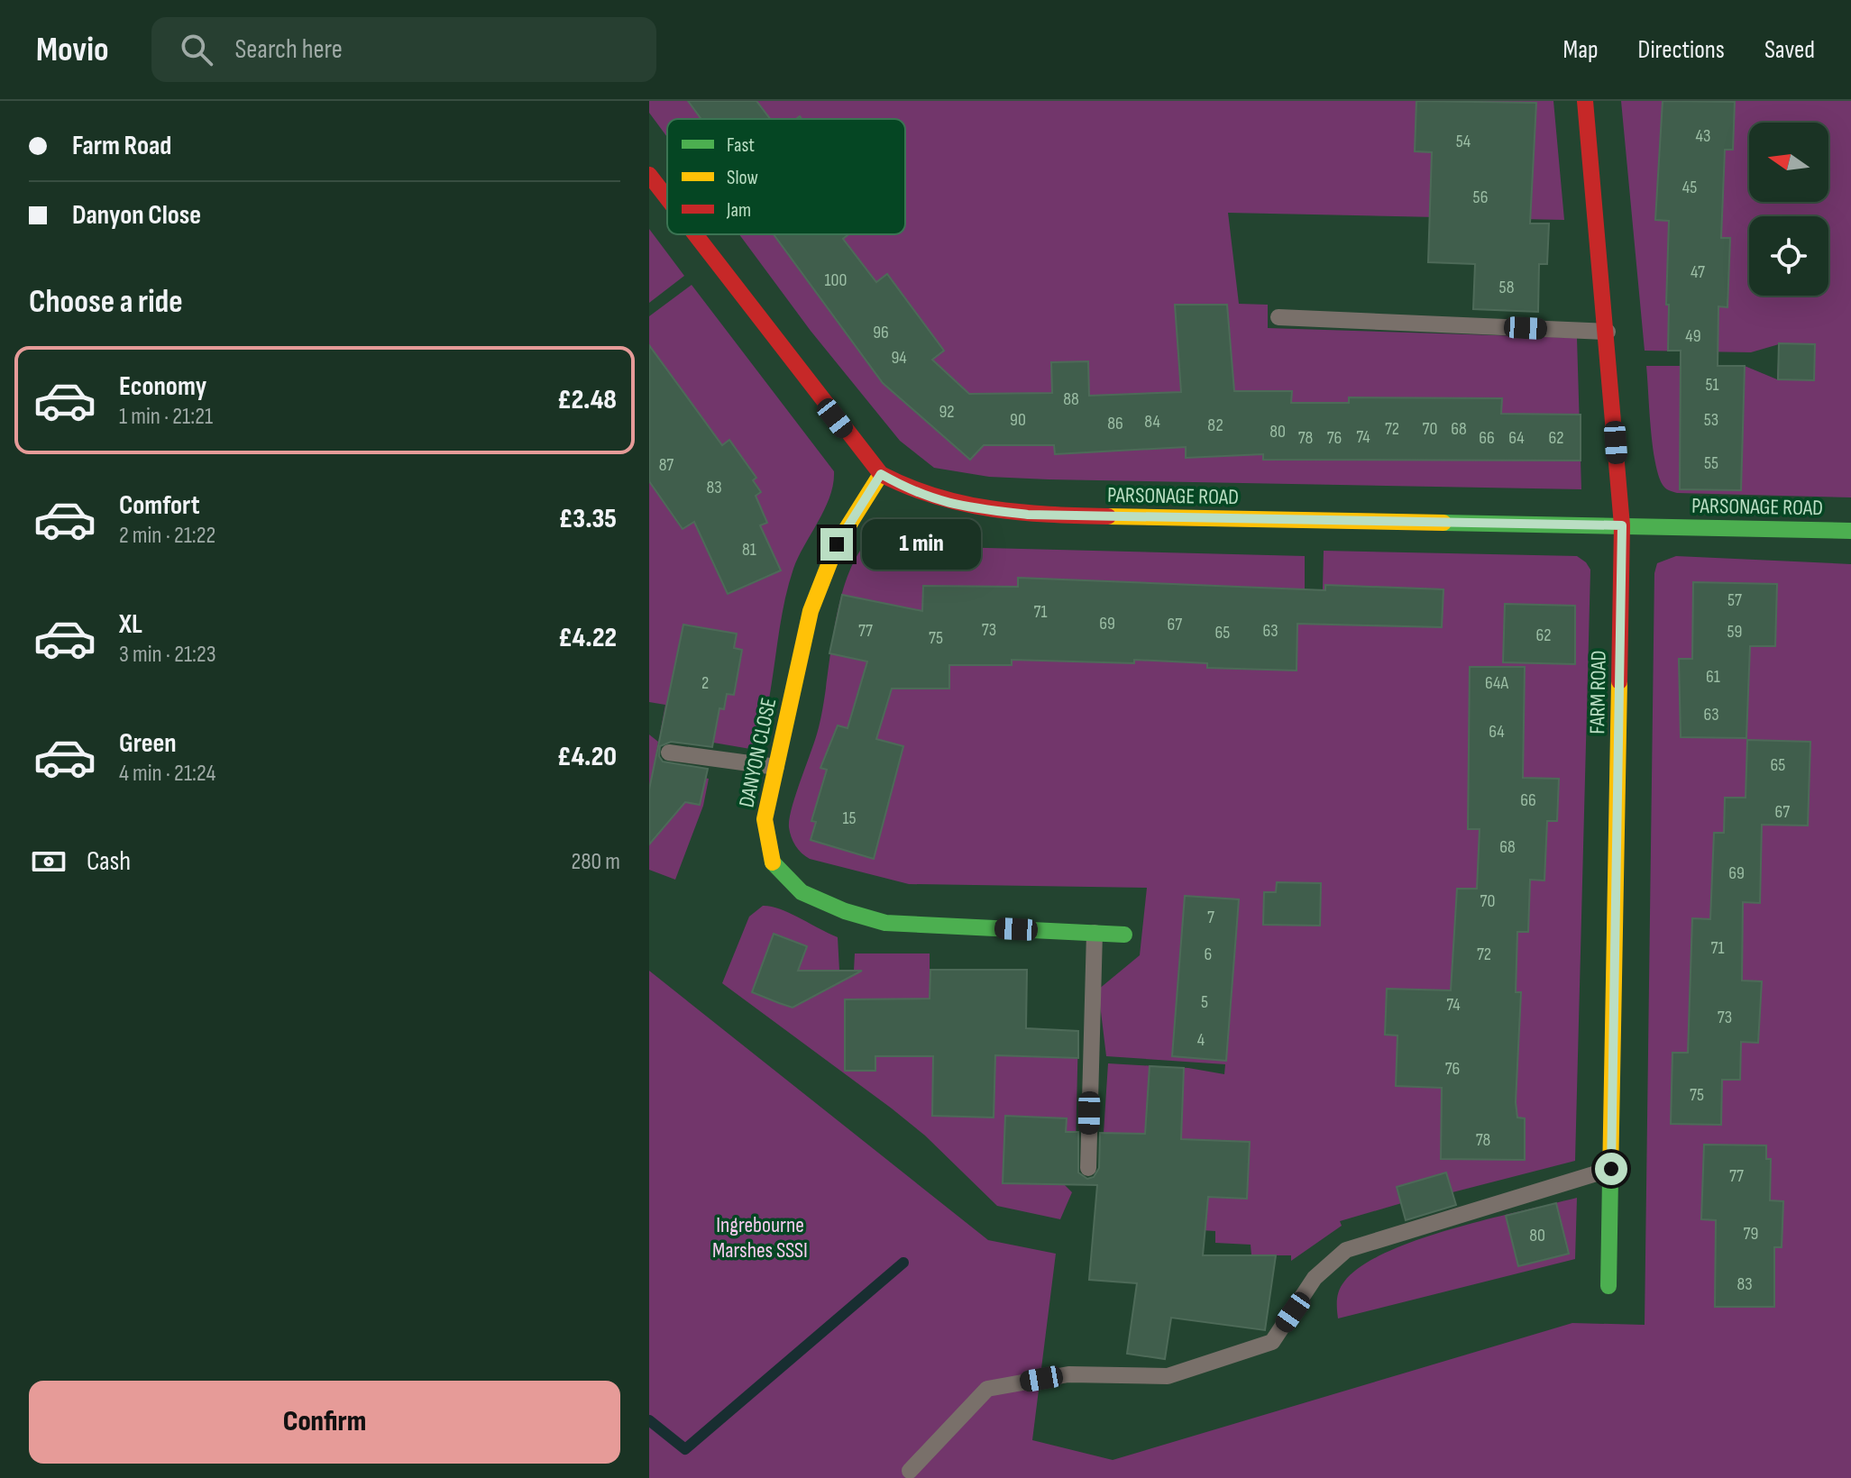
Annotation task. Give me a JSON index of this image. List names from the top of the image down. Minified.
{"streets":{"street":["PARSONAGE ROAD","FARM ROAD","DANYON CLOSE"]},"crossings":[["PARSONAGE ROAD","FARM ROAD"],["PARSONAGE ROAD","DANYON CLOSE"]],"parks":["Ingrebourne Marshes SSSI"],"house_numbers":["43","54","45","56","47","100","58","96","49","94","51","88","92","90","53","84","86","82","72","70","68","80","74","78","76","66","64","62","55","87","83","81","57","71","69","67","73","77","63","59","65","62","75","61","2","64A","63","64","65","66","67","15","68","69","70","7","71","6","72","5","74","73","4","76","75","78","77","79","80","83"],"legend":["Fast","Slow","Jam"],"north":"left","page":{"header":"Movio","search":"Search here","nav":["Map","Directions","Saved"],"banner":["Farm Road","Danyon Close"],"heading":"Choose a ride","list":[{"name":"Economy","note":"1 min · 21:21","value":"£2.48"},{"name":"Comfort","note":"2 min · 21:22","value":"£3.35"},{"name":"XL","note":"3 min · 21:23","value":"£4.22"},{"name":"Green","note":"4 min · 21:24","value":"£4.20"}],"bubble":"1 min","pay":["Cash","280 m"],"buttons":"Confirm"}}
